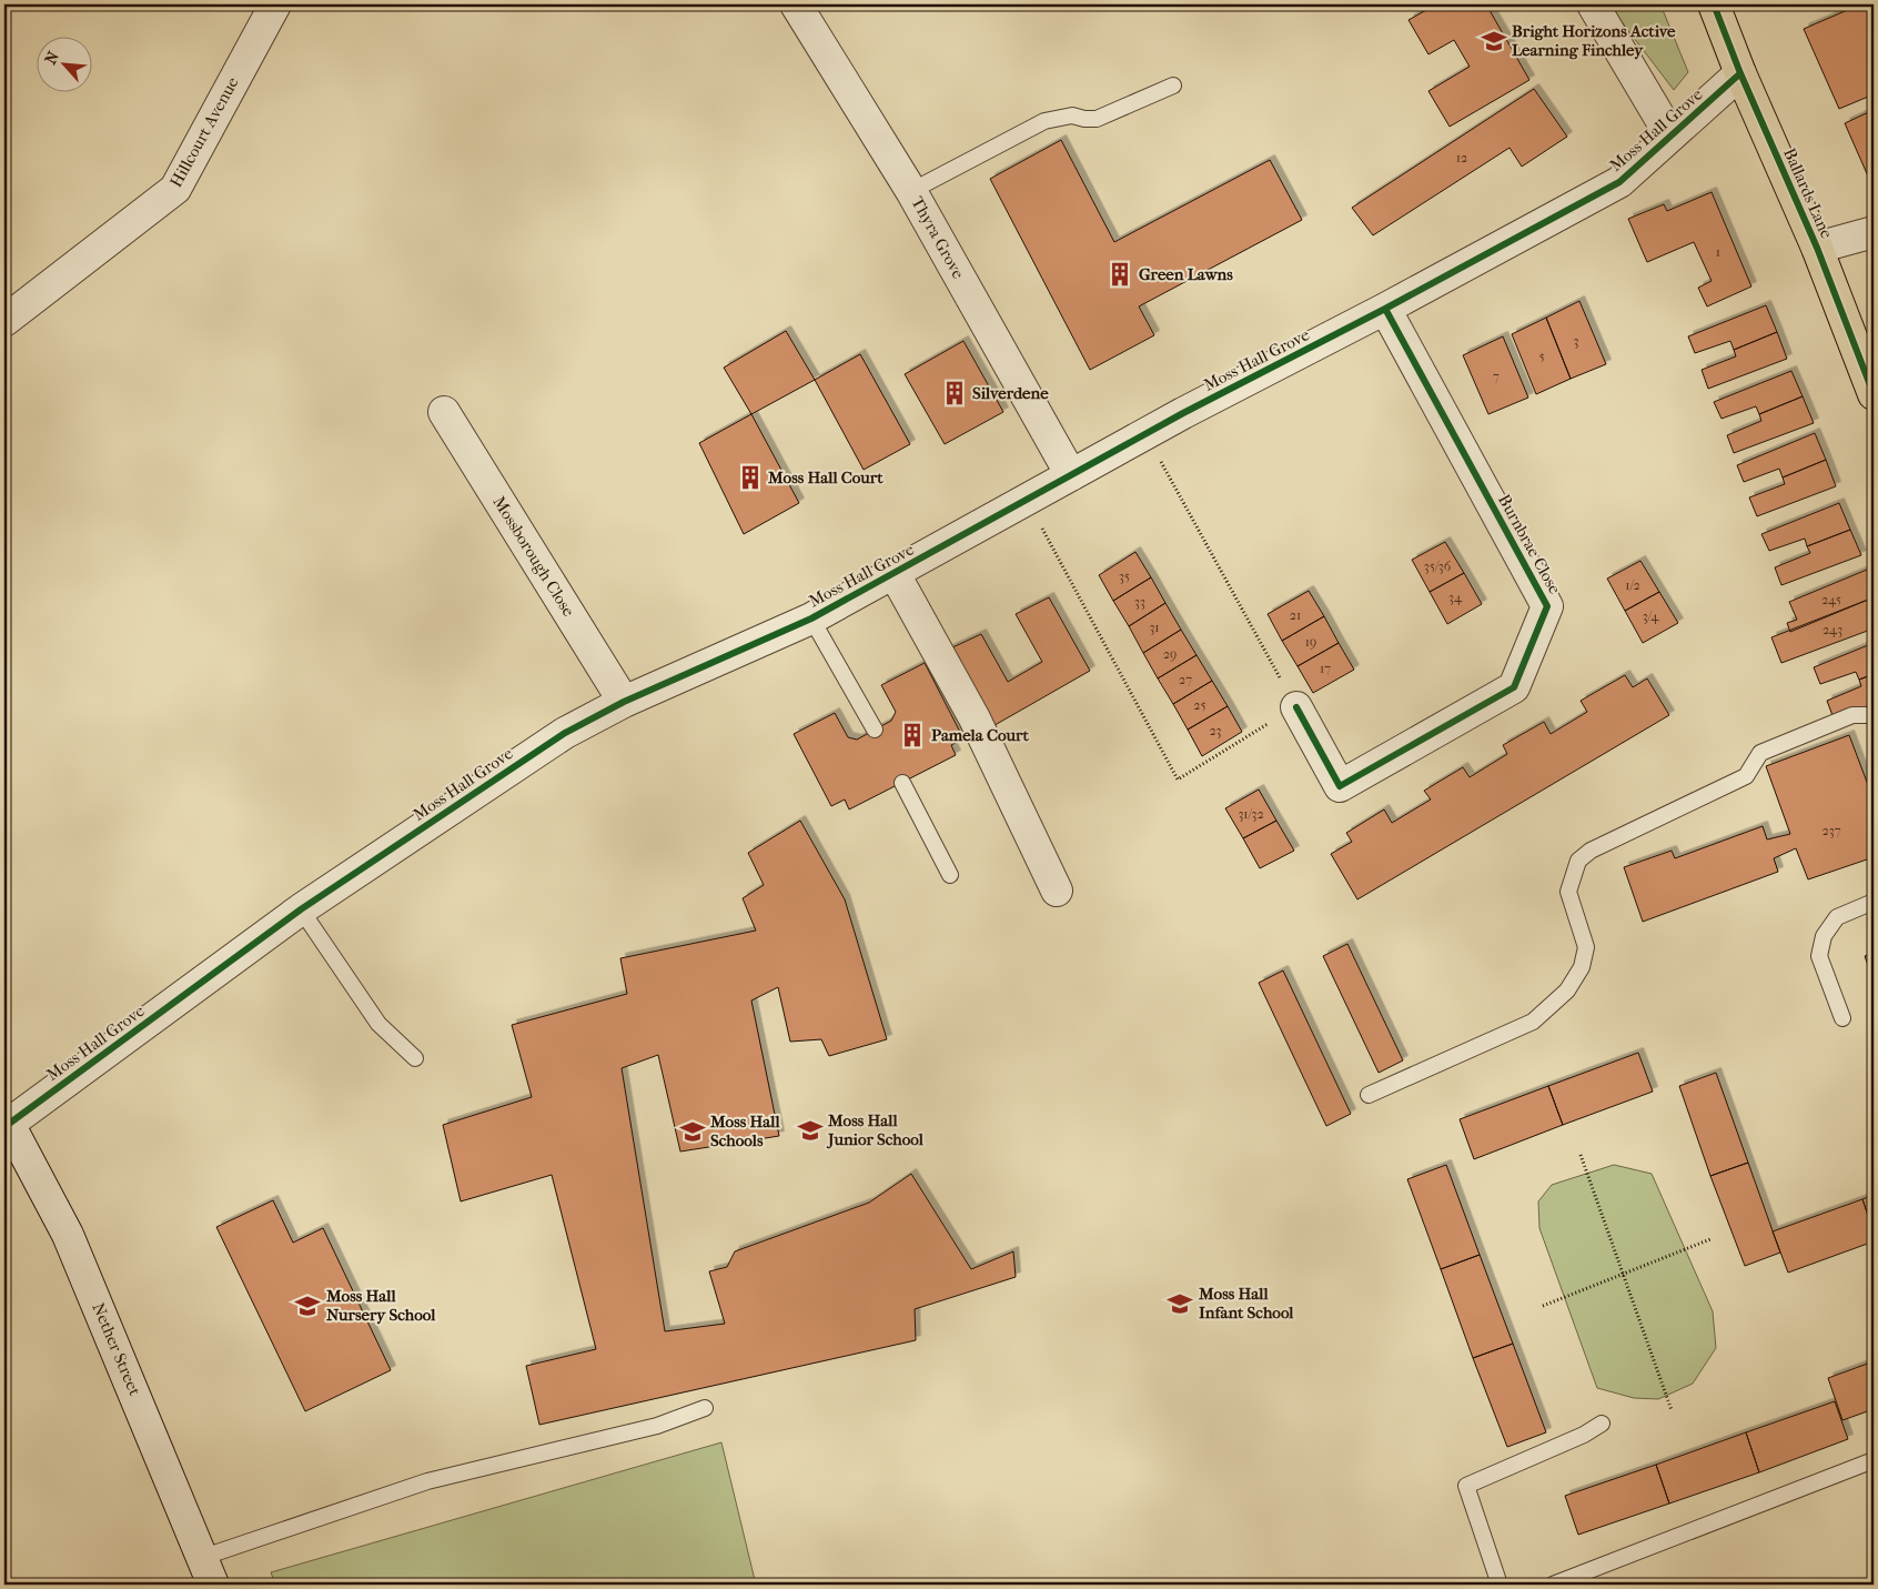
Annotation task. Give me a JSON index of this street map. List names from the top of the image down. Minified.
{"streets":{"main road":["Ballards Lane"],"street":["Moss Hall Grove","Hillcourt Avenue","Thyra Grove","Burnbrae Close","Mossborough Close","Nether Street"]},"crossings":[["Moss Hall Grove","Ballards Lane"],["Moss Hall Grove","Thyra Grove"],["Moss Hall Grove","Burnbrae Close"],["Moss Hall Grove","Mossborough Close"],["Moss Hall Grove","Nether Street"]],"places":{"school or university":["Bright Horizons Active Learning Finchley","Moss Hall Junior School","Moss Hall Schools","Moss Hall Infant School","Moss Hall Nursery School"],"building":["Green Lawns","Silverdene","Moss Hall Court","Pamela Court"]},"house_numbers":["12","1","3","5","7","35/36","35","1/2","34","245","33","21","3/4","31","243","19","29","17","27","25","23","31/32","237"],"north":"top left"}
